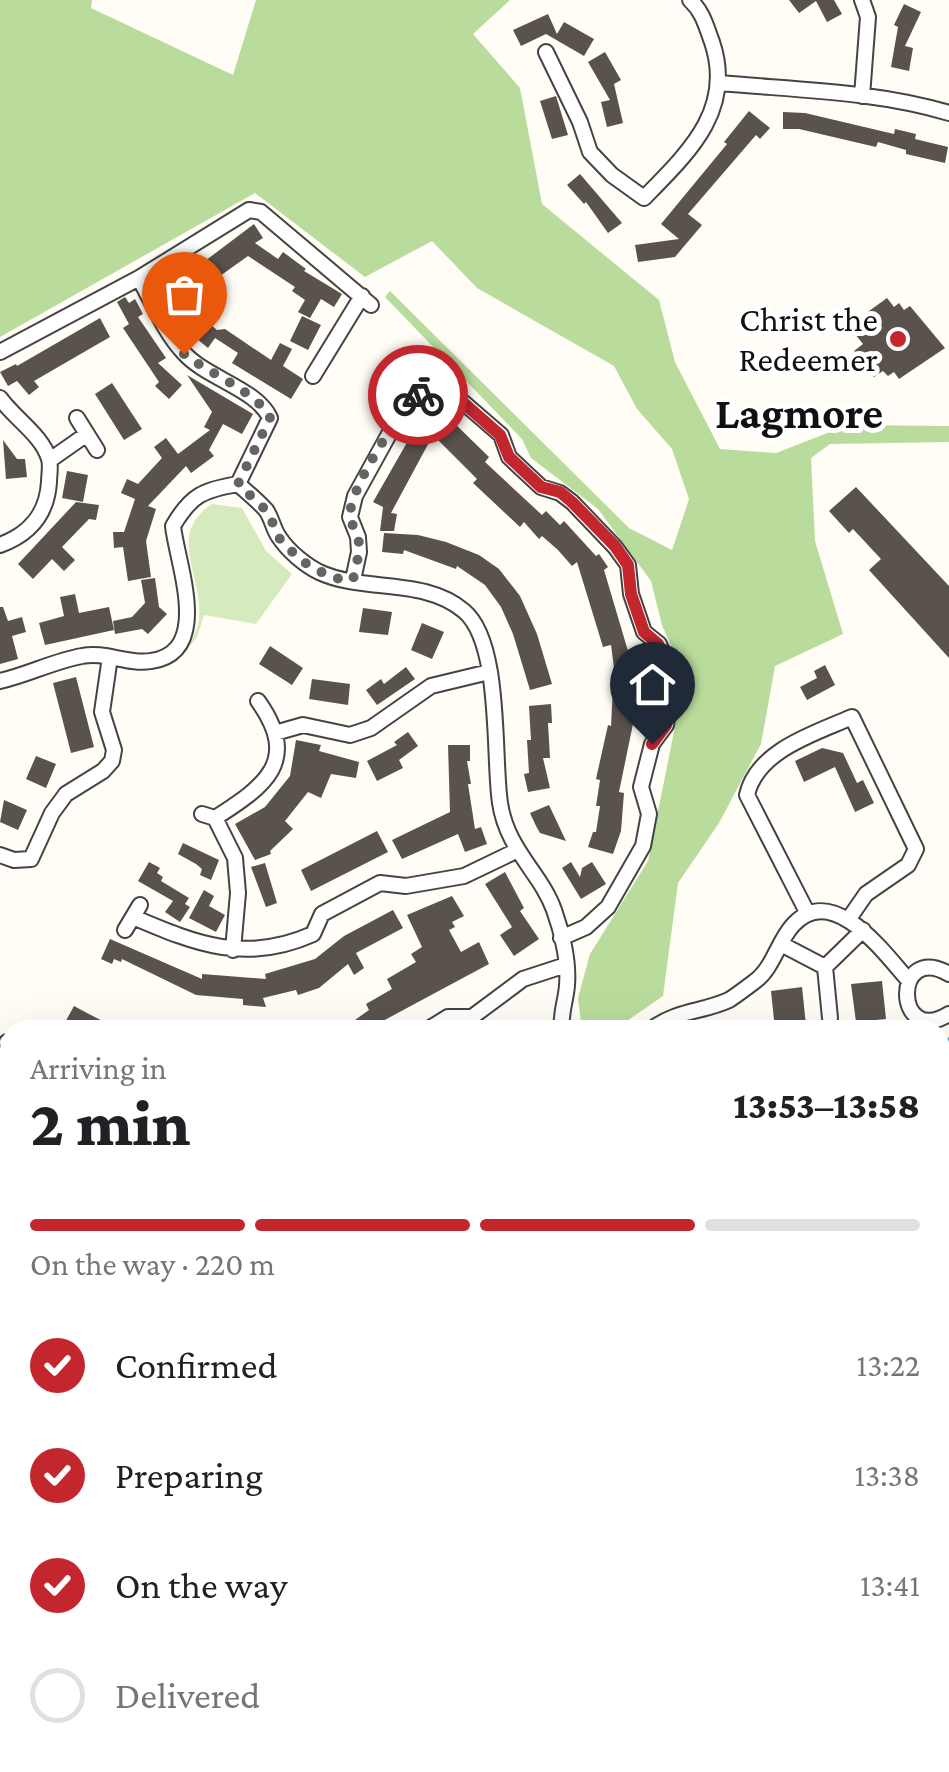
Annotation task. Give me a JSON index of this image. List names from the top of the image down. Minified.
{"districts":["Lagmore"],"places":["Christ the Redeemer"],"page":{"heading":["2 min","Arriving in","13:53–13:58"],"bar":"On the way · 220 m","list":[["Confirmed","13:22"],["Preparing","13:38"],["On the way","13:41"],"Delivered"]}}
